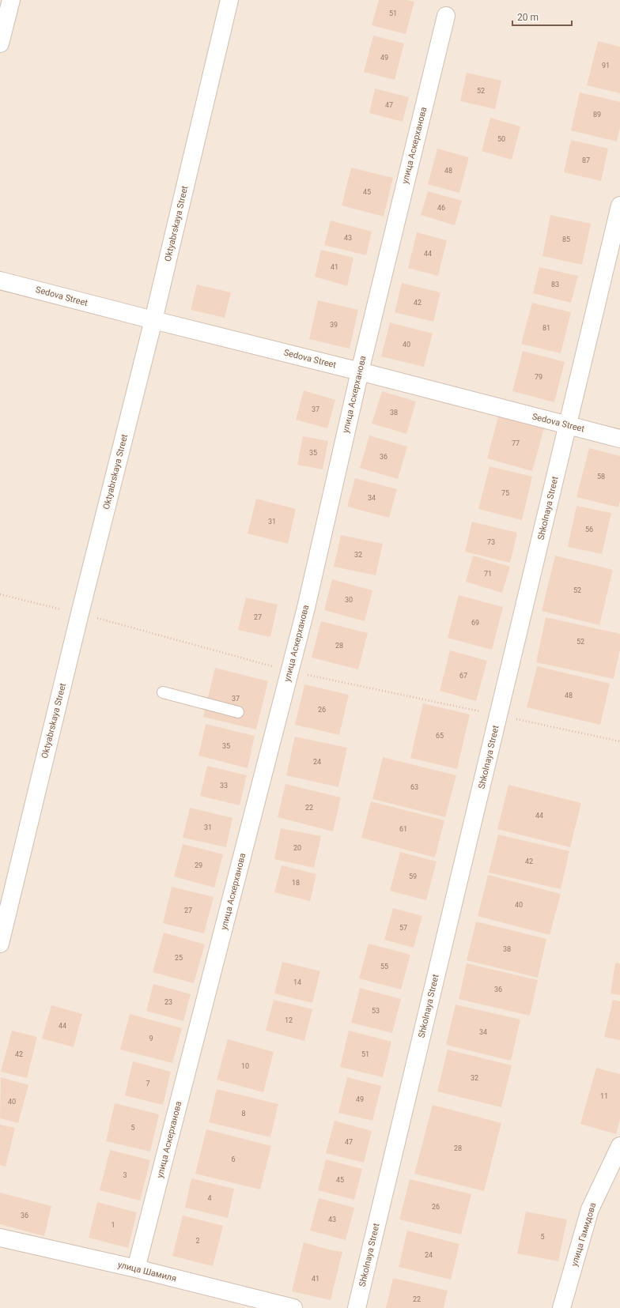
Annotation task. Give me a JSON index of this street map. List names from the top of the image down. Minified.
{"streets":{"street":["улица Аскерханова","Oktyabrskaya Street","Sedova Street","Shkolnaya Street","улица Гамидова","улица Шамиля"]},"crossings":[["улица Аскерханова","Sedova Street"],["улица Аскерханова","улица Шамиля"],["Oktyabrskaya Street","Sedova Street"],["Sedova Street","Shkolnaya Street"]],"house_numbers":["51","49","91","52","47","89","50","87","48","45","46","43","85","44","41","83","42","39","81","40","79","37","38","77","35","36","58","75","34","31","56","73","32","71","52","30","27","69","52","28","67","48","37","26","65","35","24","33","63","22","44","31","61","20","42","29","59","18","40","27","57","38","25","55","14","36","23","53","12","44","34","9","42","51","10","32","7","11","49","40","8","5","47","28","6","3","45","4","26","36","43","1","5","2","24","41","22"],"scale_bar":"20 m"}
